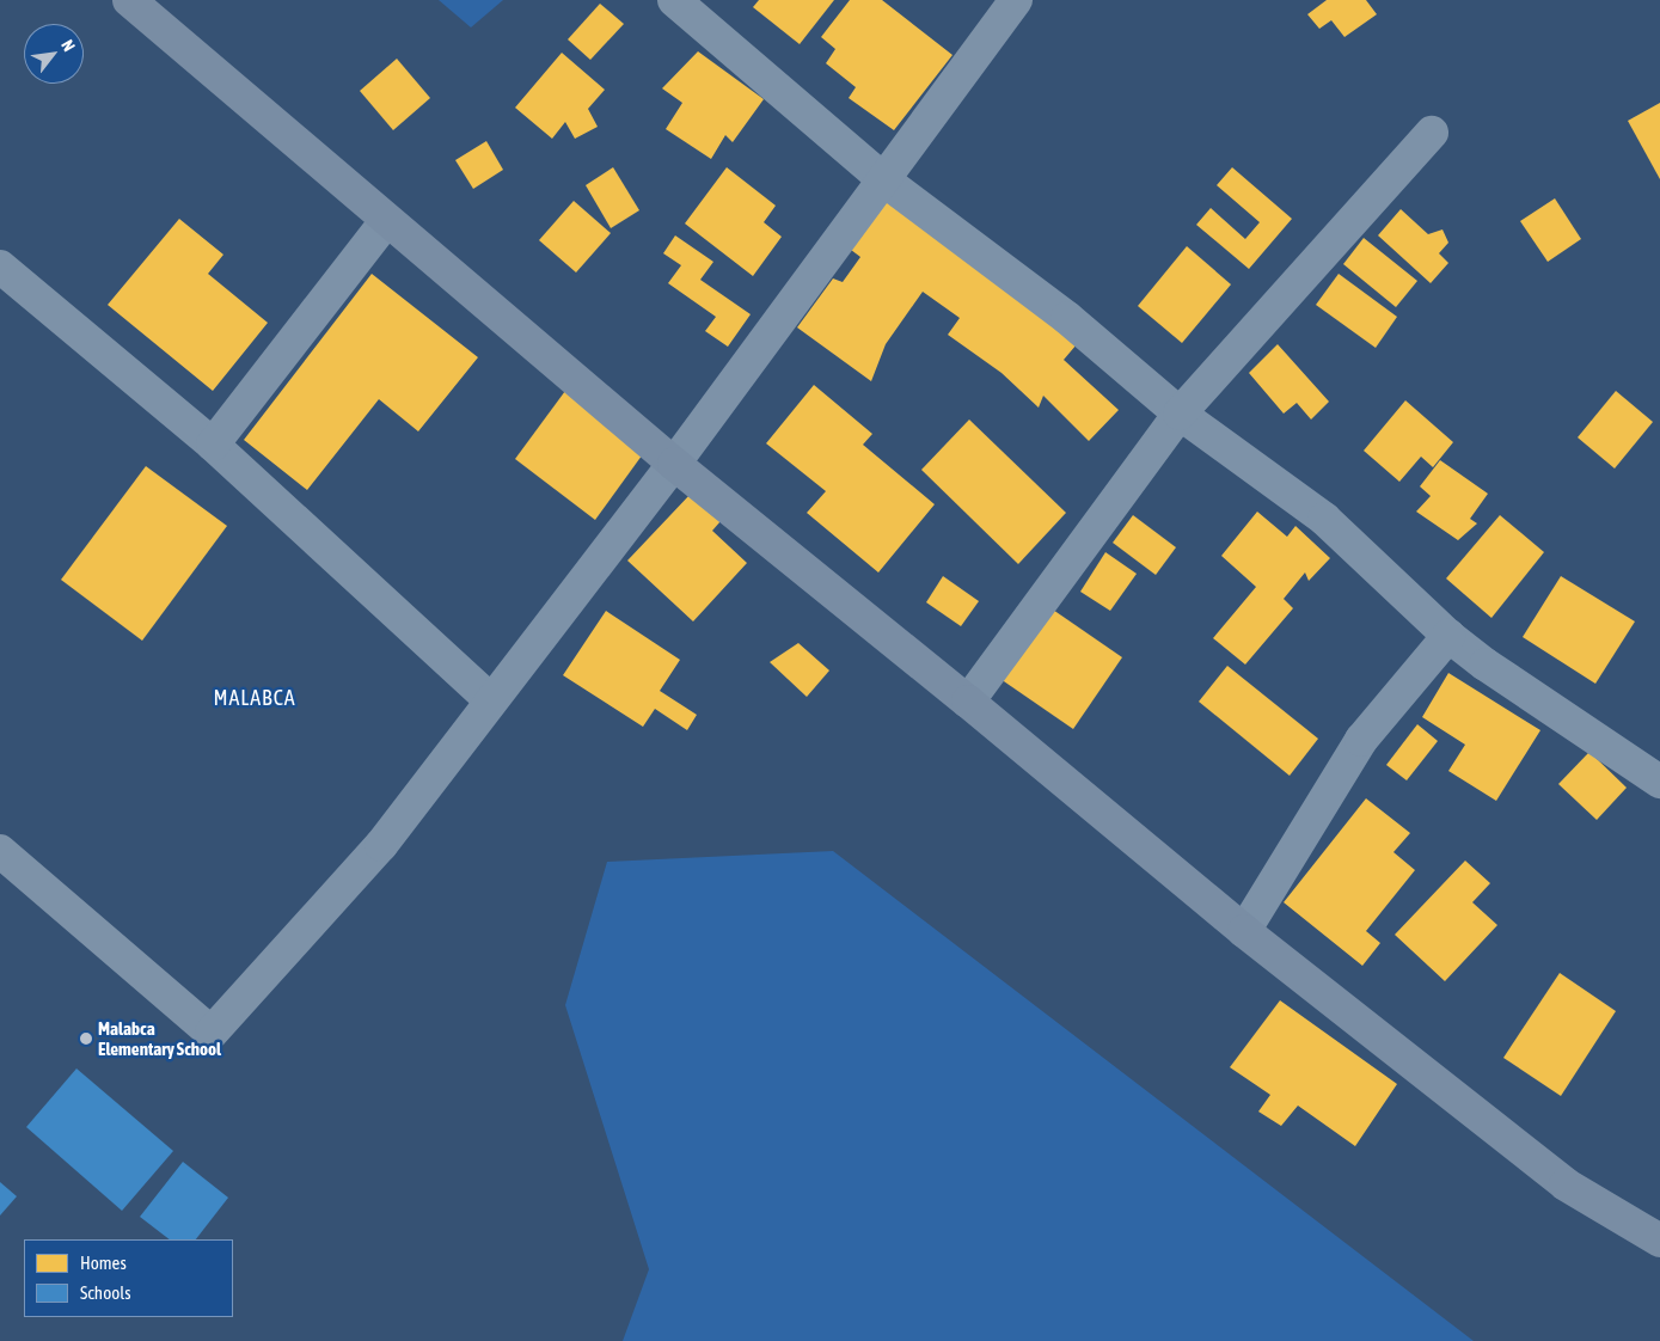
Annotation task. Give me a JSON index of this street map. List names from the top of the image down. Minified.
{"districts":["MALABCA"],"places":["Malabca Elementary School"],"legend":["Homes","Schools"],"north":"top right"}
